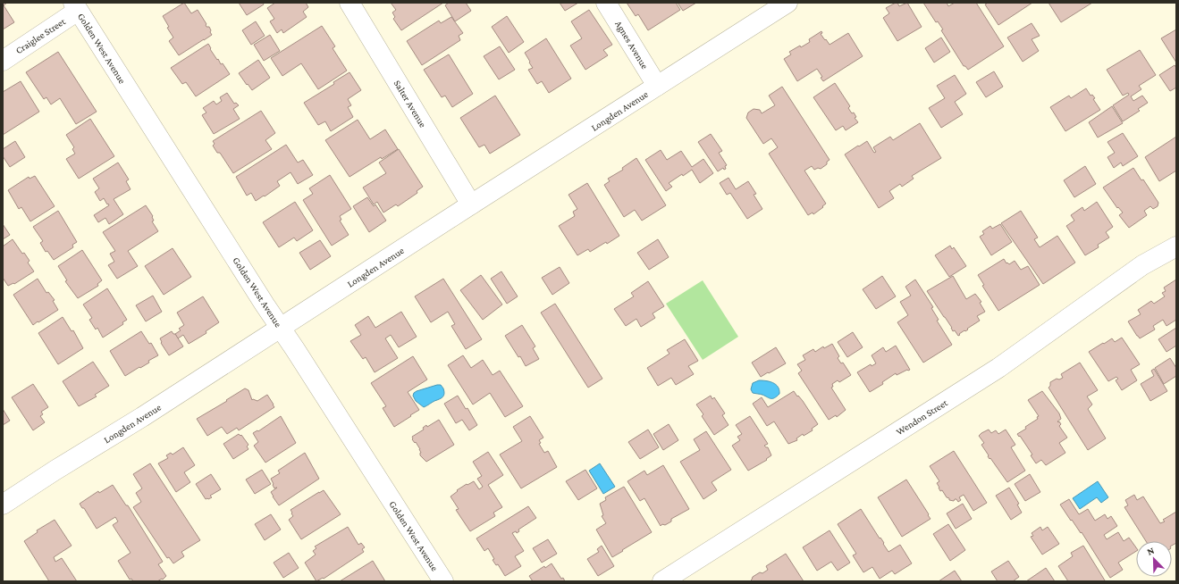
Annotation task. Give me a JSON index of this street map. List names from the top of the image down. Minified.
{"streets":{"street":["Craiglee Street","Agnes Avenue","Golden West Avenue","Salter Avenue","Longden Avenue","Wendon Street"]},"crossings":[["Craiglee Street","Golden West Avenue"],["Agnes Avenue","Longden Avenue"],["Golden West Avenue","Longden Avenue"],["Salter Avenue","Longden Avenue"]],"north":"top left"}
